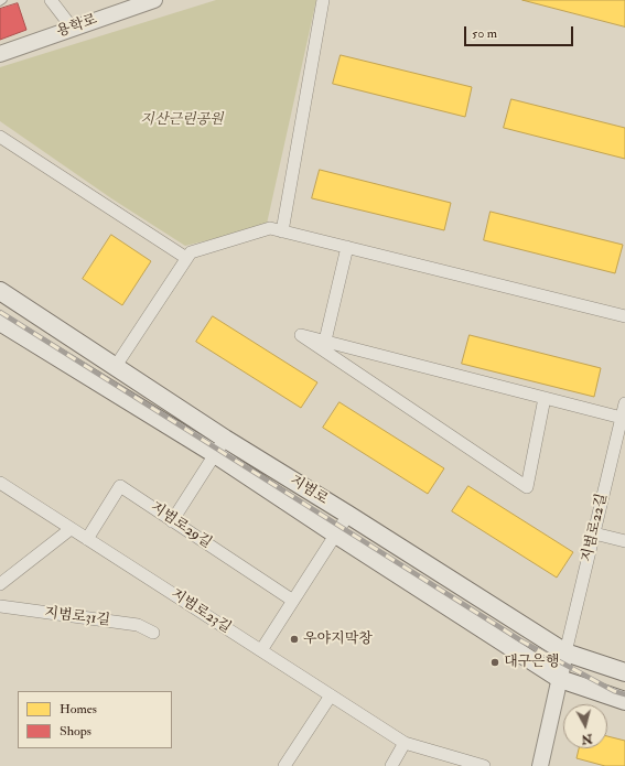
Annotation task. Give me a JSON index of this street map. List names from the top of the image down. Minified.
{"streets":{"main road":["지범로"],"street":["용학로","지범로29길","지범로22길","지범로23길","지범로31길"]},"crossings":[["지범로","지범로22길"],["지범로29길","지범로23길"]],"parks":["지산근린공원"],"places":["우야지막창","대구은행"],"legend":["Homes","Shops"],"scale_bar":"50 m","north":"bottom"}
